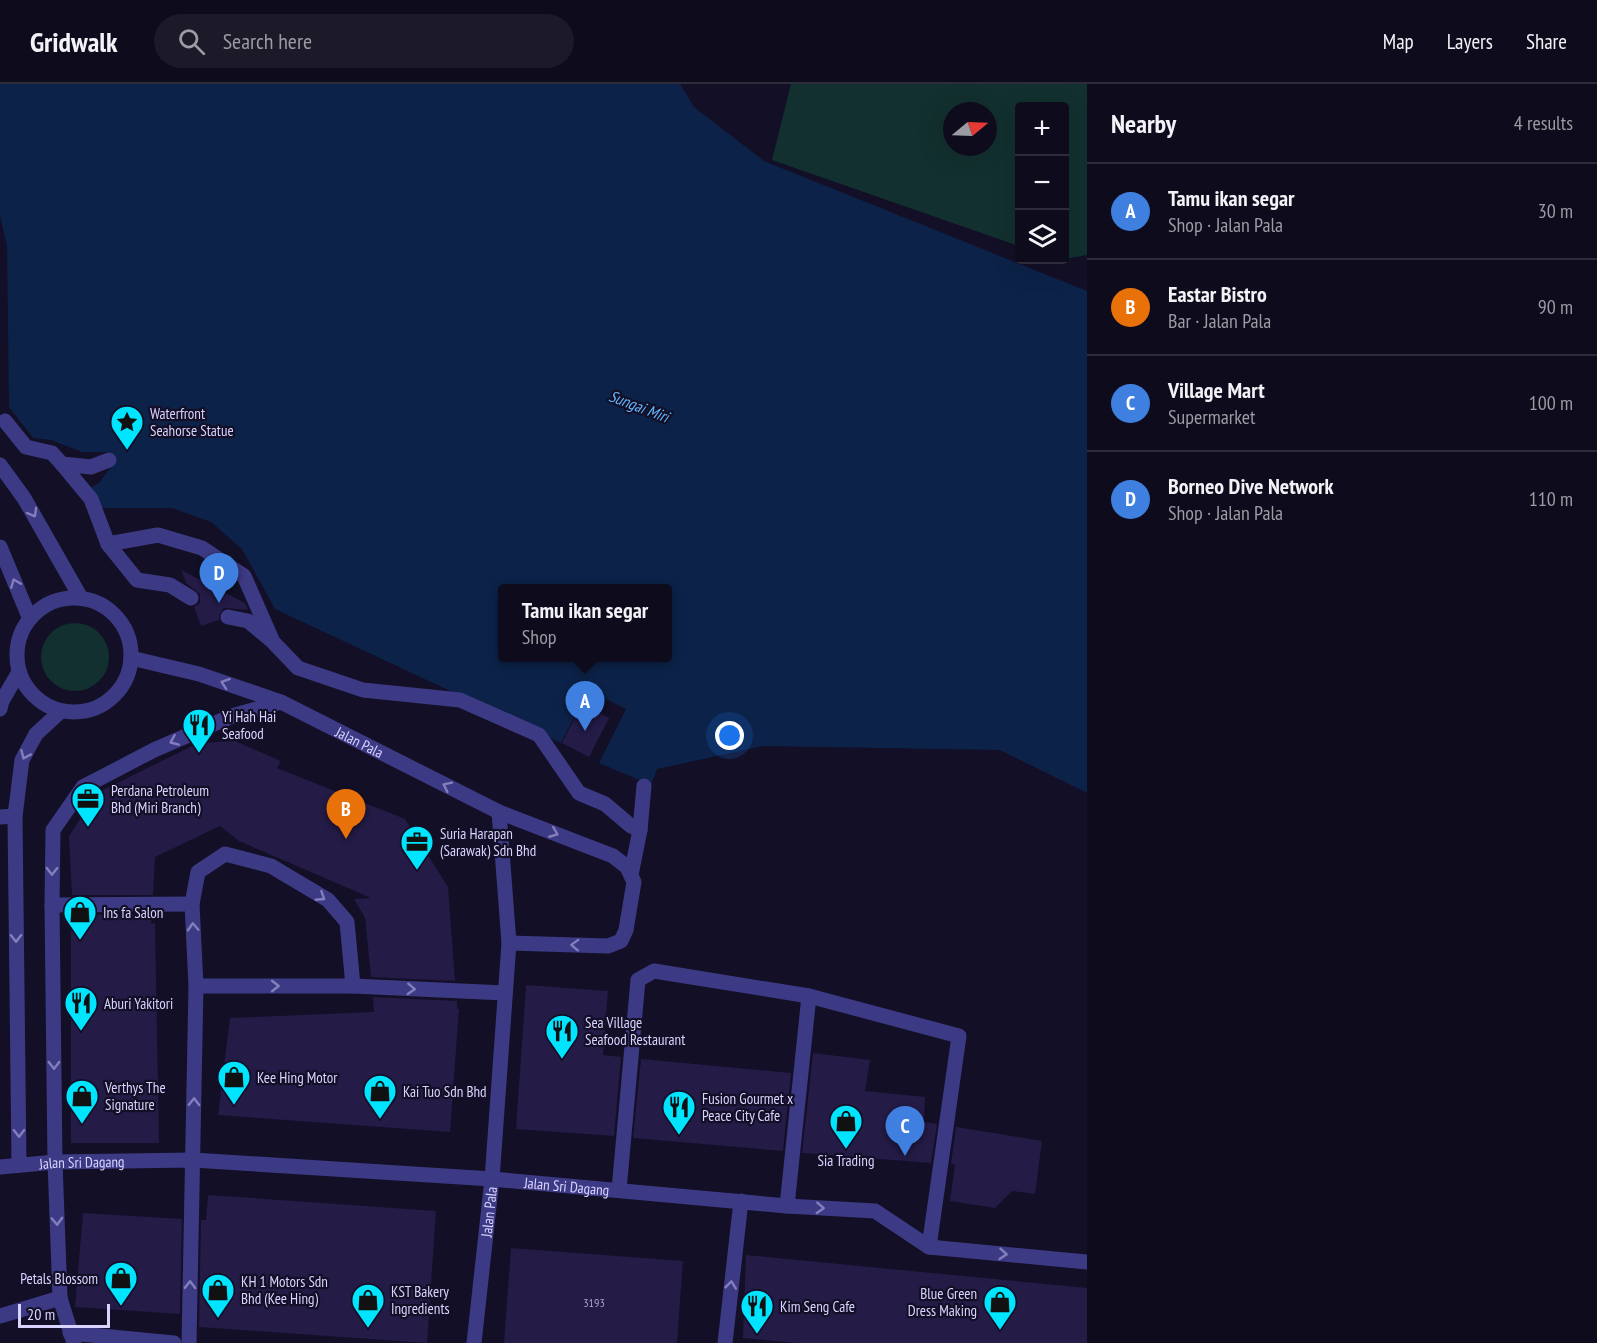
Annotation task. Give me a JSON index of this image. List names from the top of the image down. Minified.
{"streets":{"street":["Jalan Pala","Jalan Sri Dagang"]},"crossings":[["Jalan Pala","Jalan Sri Dagang"]],"water":["Sungai Miri"],"places":{"place":["Waterfront Seahorse Statue"],"restaurant":["Yi Hah Hai Seafood","Aburi Yakitori","Sea Village Seafood Restaurant","Fusion Gourmet x Peace City Cafe","Kim Seng Cafe"],"office":["Perdana Petroleum Bhd (Miri Branch)","Suria Harapan (Sarawak) Sdn Bhd"],"shop":["Ins fa Salon","Kee Hing Motor","Kai Tuo Sdn Bhd","Verthys The Signature","Sia Trading","Petals Blossom","KH 1 Motors Sdn Bhd (Kee Hing)","KST Bakery Ingredients","Blue Green Dress Making"]},"house_numbers":["3193"],"scale_bar":"20 m","north":"right","page":{"header":"Gridwalk","search":"Search here","nav":["Map","Layers","Share"],"heading":["Nearby","4 results"],"map_buttons":["+","−"],"list":[{"mark":"A","name":"Tamu ikan segar","note":"Shop · Jalan Pala","value":"30 m"},{"mark":"B","name":"Eastar Bistro","note":"Bar · Jalan Pala","value":"90 m"},{"mark":"C","name":"Village Mart","note":"Supermarket","value":"100 m"},{"mark":"D","name":"Borneo Dive Network","note":"Shop · Jalan Pala","value":"110 m"}],"pins":["D","A","B","C"],"popup":["Tamu ikan segar","Shop"],"scale":"20 m"}}
